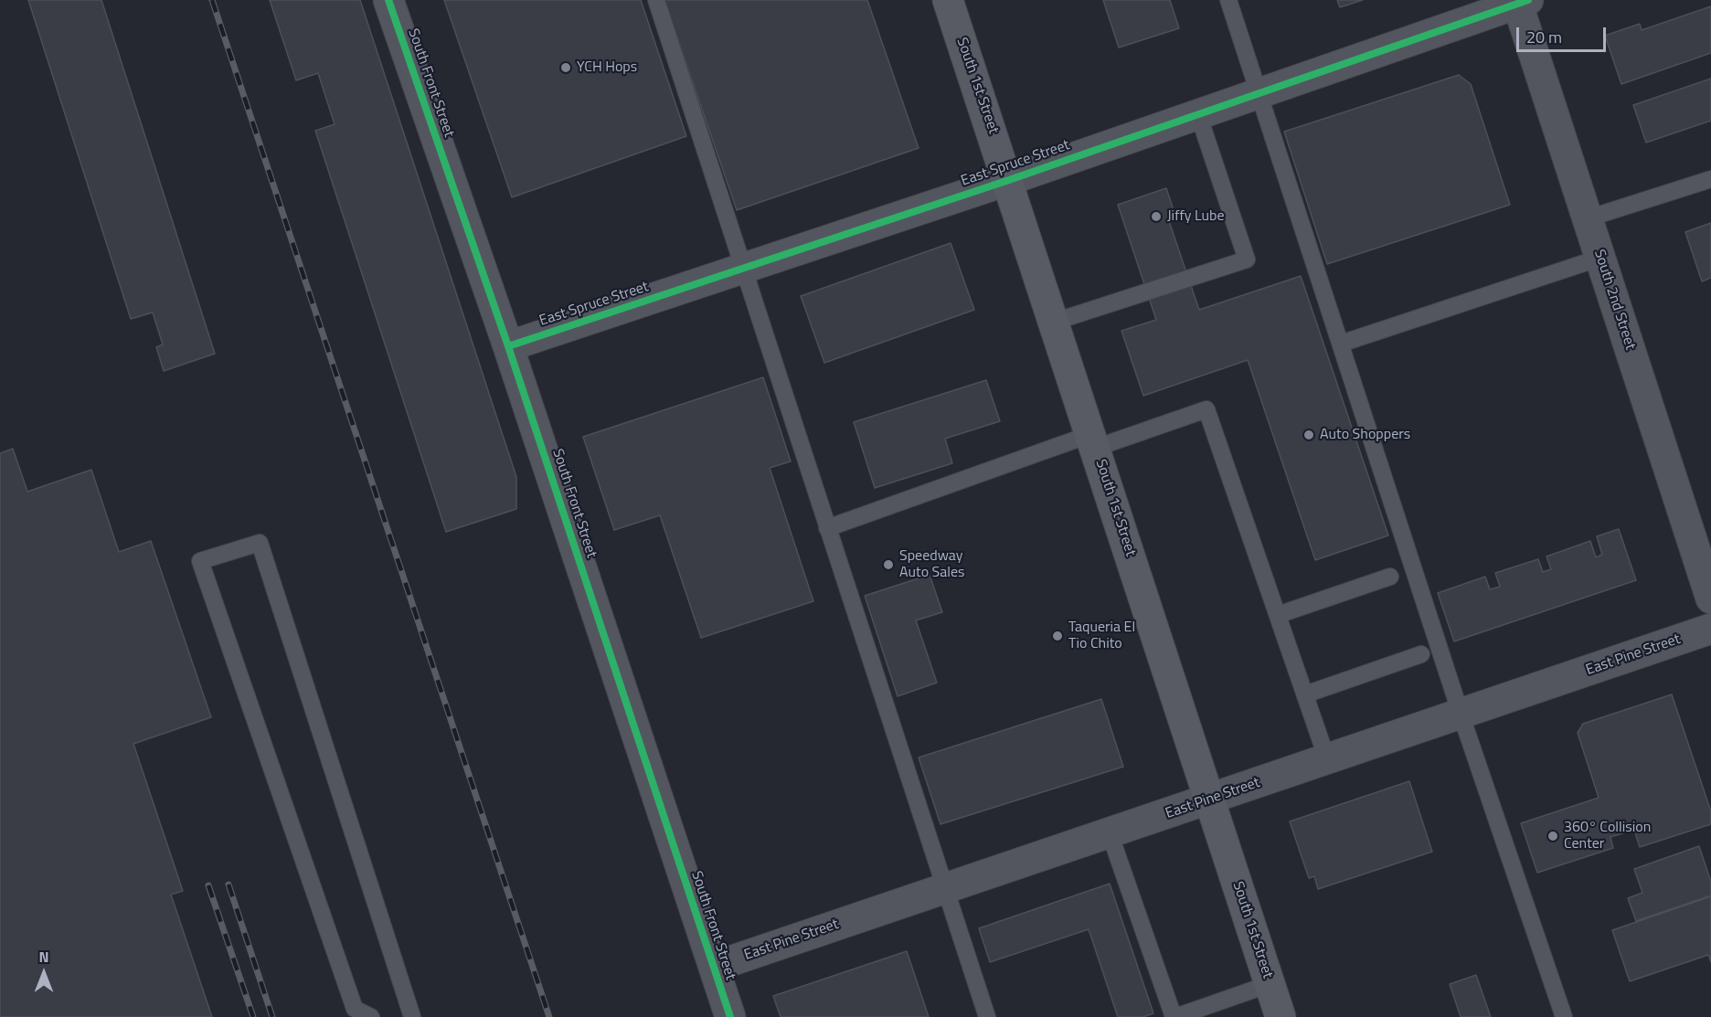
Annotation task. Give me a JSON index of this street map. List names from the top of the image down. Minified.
{"streets":{"main road":["South 1st Street"],"street":["South Front Street","East Spruce Street","South 2nd Street","East Pine Street"]},"crossings":[["South Front Street","East Spruce Street"],["South Front Street","East Pine Street"],["South 1st Street","East Spruce Street"],["South 1st Street","East Pine Street"],["East Spruce Street","South 2nd Street"]],"places":["YCH Hops","Jiffy Lube","Auto Shoppers","Speedway Auto Sales","Taqueria El Tio Chito","360° Collision Center"],"scale_bar":"20 m","north":"top"}
